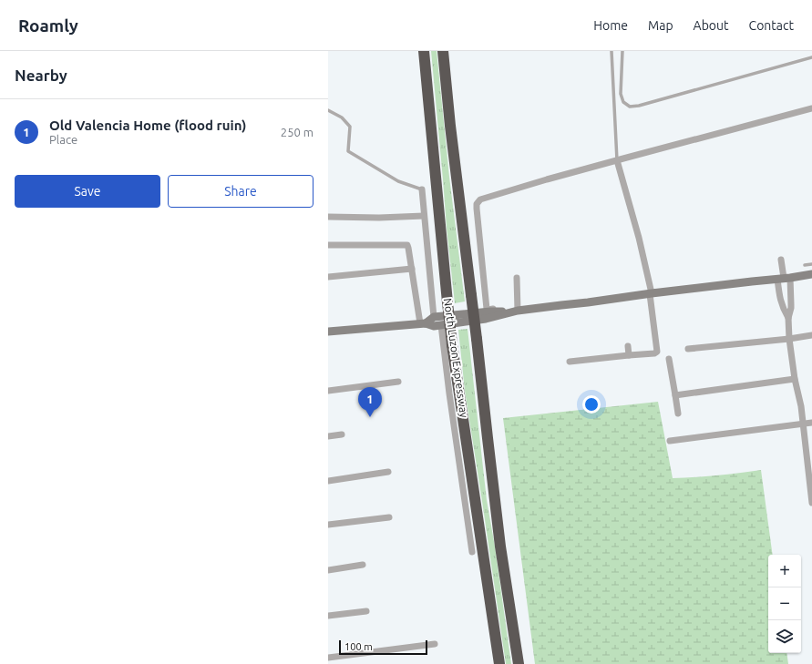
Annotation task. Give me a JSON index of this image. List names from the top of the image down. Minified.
{"streets":{"highway":["North Luzon Expressway"]},"scale_bar":"100 m","page":{"header":"Roamly","nav":["Home","Map","About","Contact"],"heading":"Nearby","list":[{"mark":"1","name":"Old Valencia Home (flood ruin)","note":"Place","value":"250 m"}],"buttons":["Save","Share"],"pins":"1","map_buttons":["+","−"],"scale":"100 m"}}
